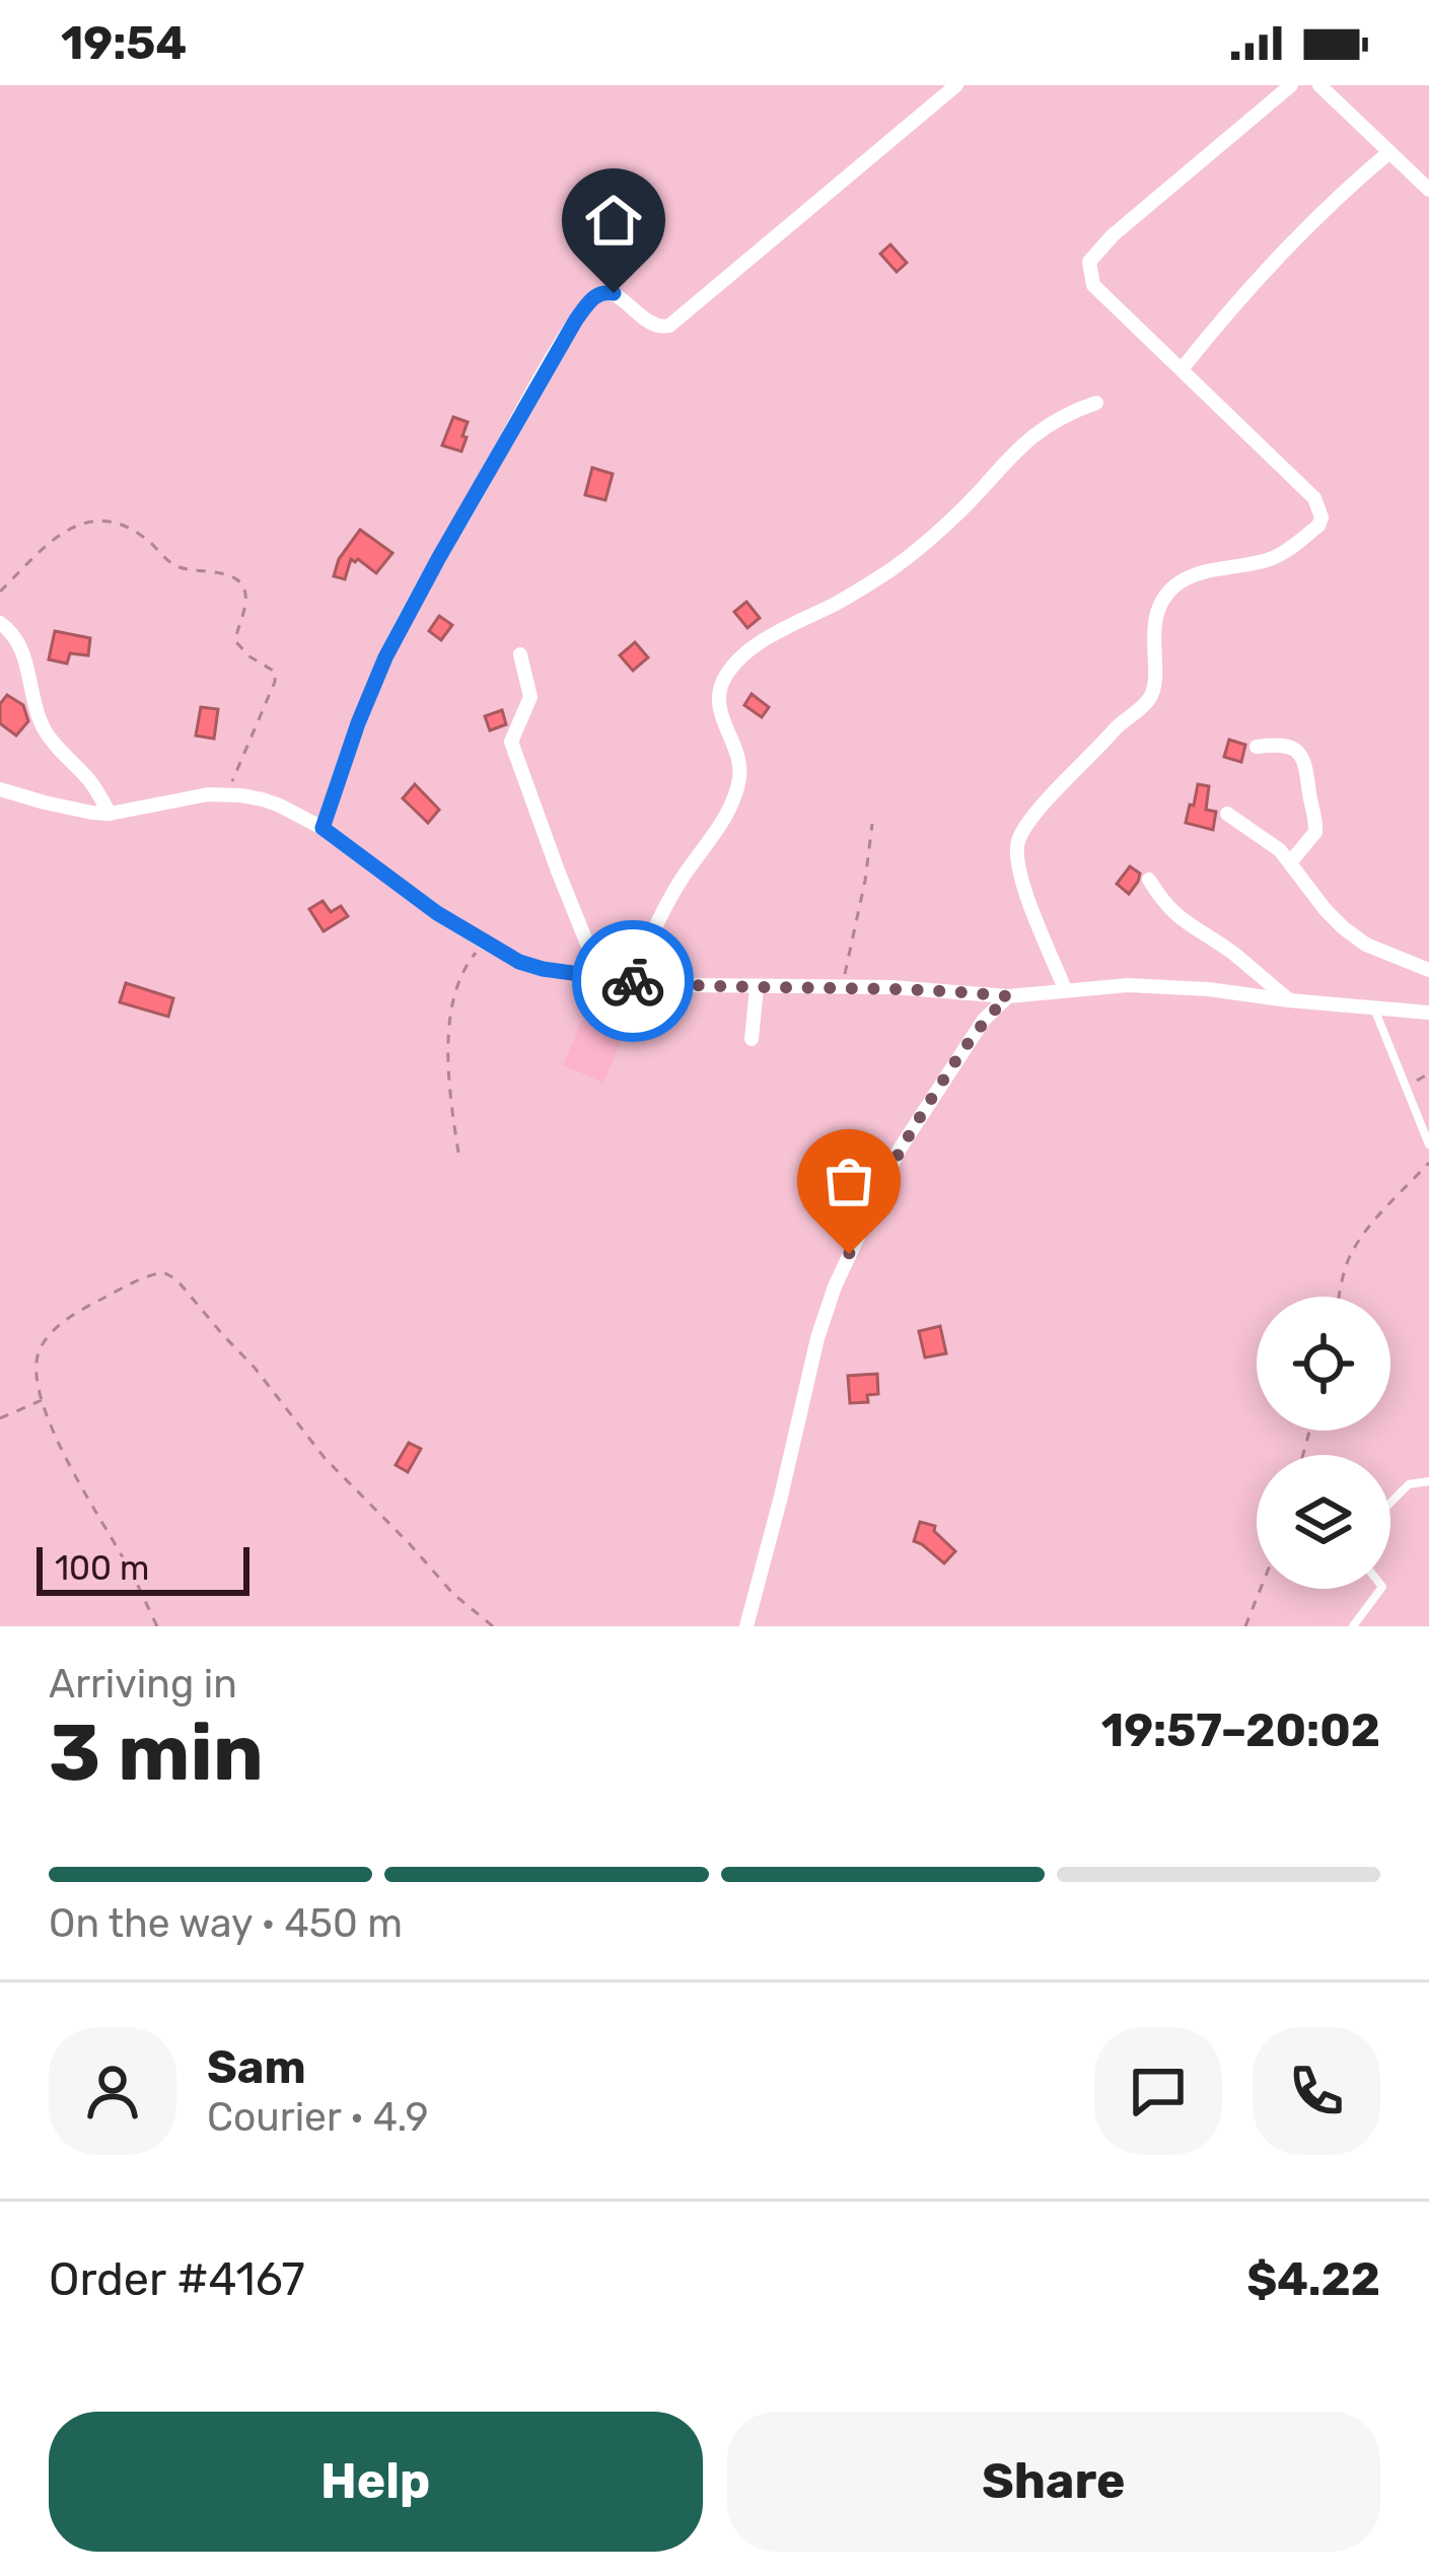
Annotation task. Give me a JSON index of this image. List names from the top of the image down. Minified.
{"scale_bar":"100 m","page":{"status":"19:54","scale":"100 m","heading":["3 min","Arriving in","19:57–20:02"],"panel":["Sam","Courier · 4.9","Order #4167","$4.22"],"bar":"On the way · 450 m","buttons":["Help","Share"]}}
